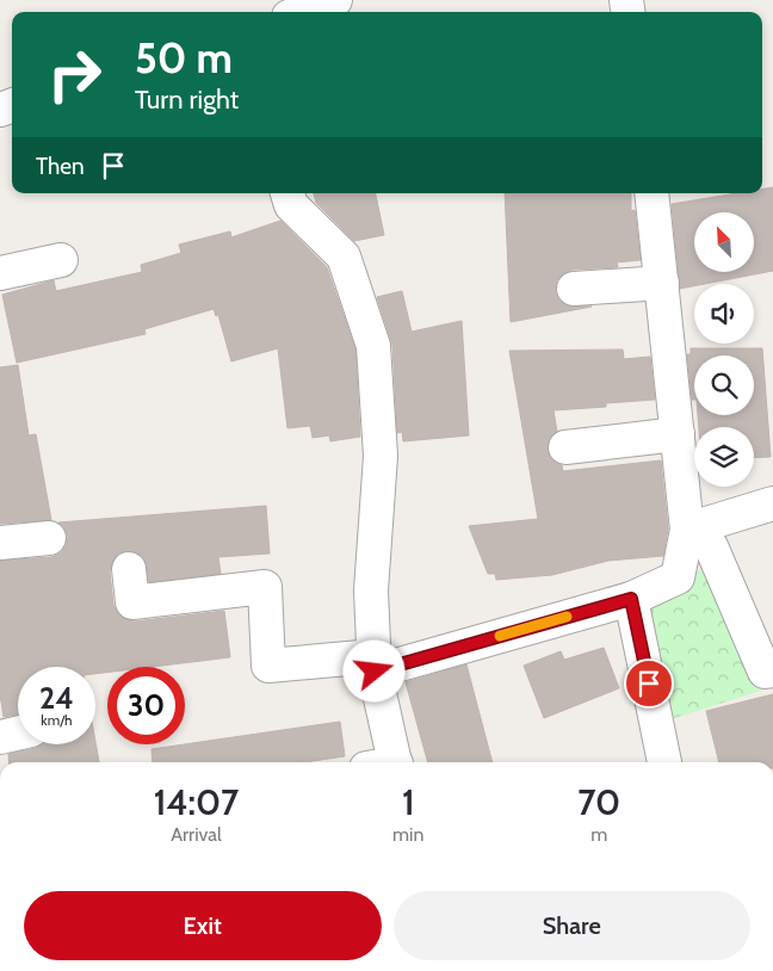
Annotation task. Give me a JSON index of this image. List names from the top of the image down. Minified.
{"north":"top left","page":{"turn":["50 m","Turn right"],"then":"Then","speed":"24 km/h","limit":"30","eta":["14:07","Arrival","1","min","70","m"],"buttons":["Exit","Share"]}}
